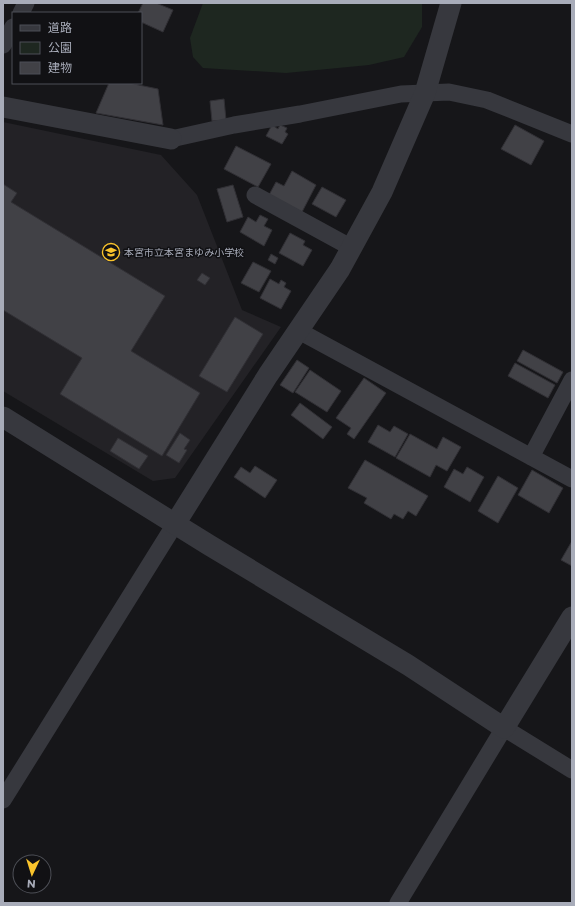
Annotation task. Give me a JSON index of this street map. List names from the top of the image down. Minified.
{"places":{"school or university":["本宮市立本宮まゆみ小学校"]},"legend":["道路","公園","建物"],"north":"bottom"}
